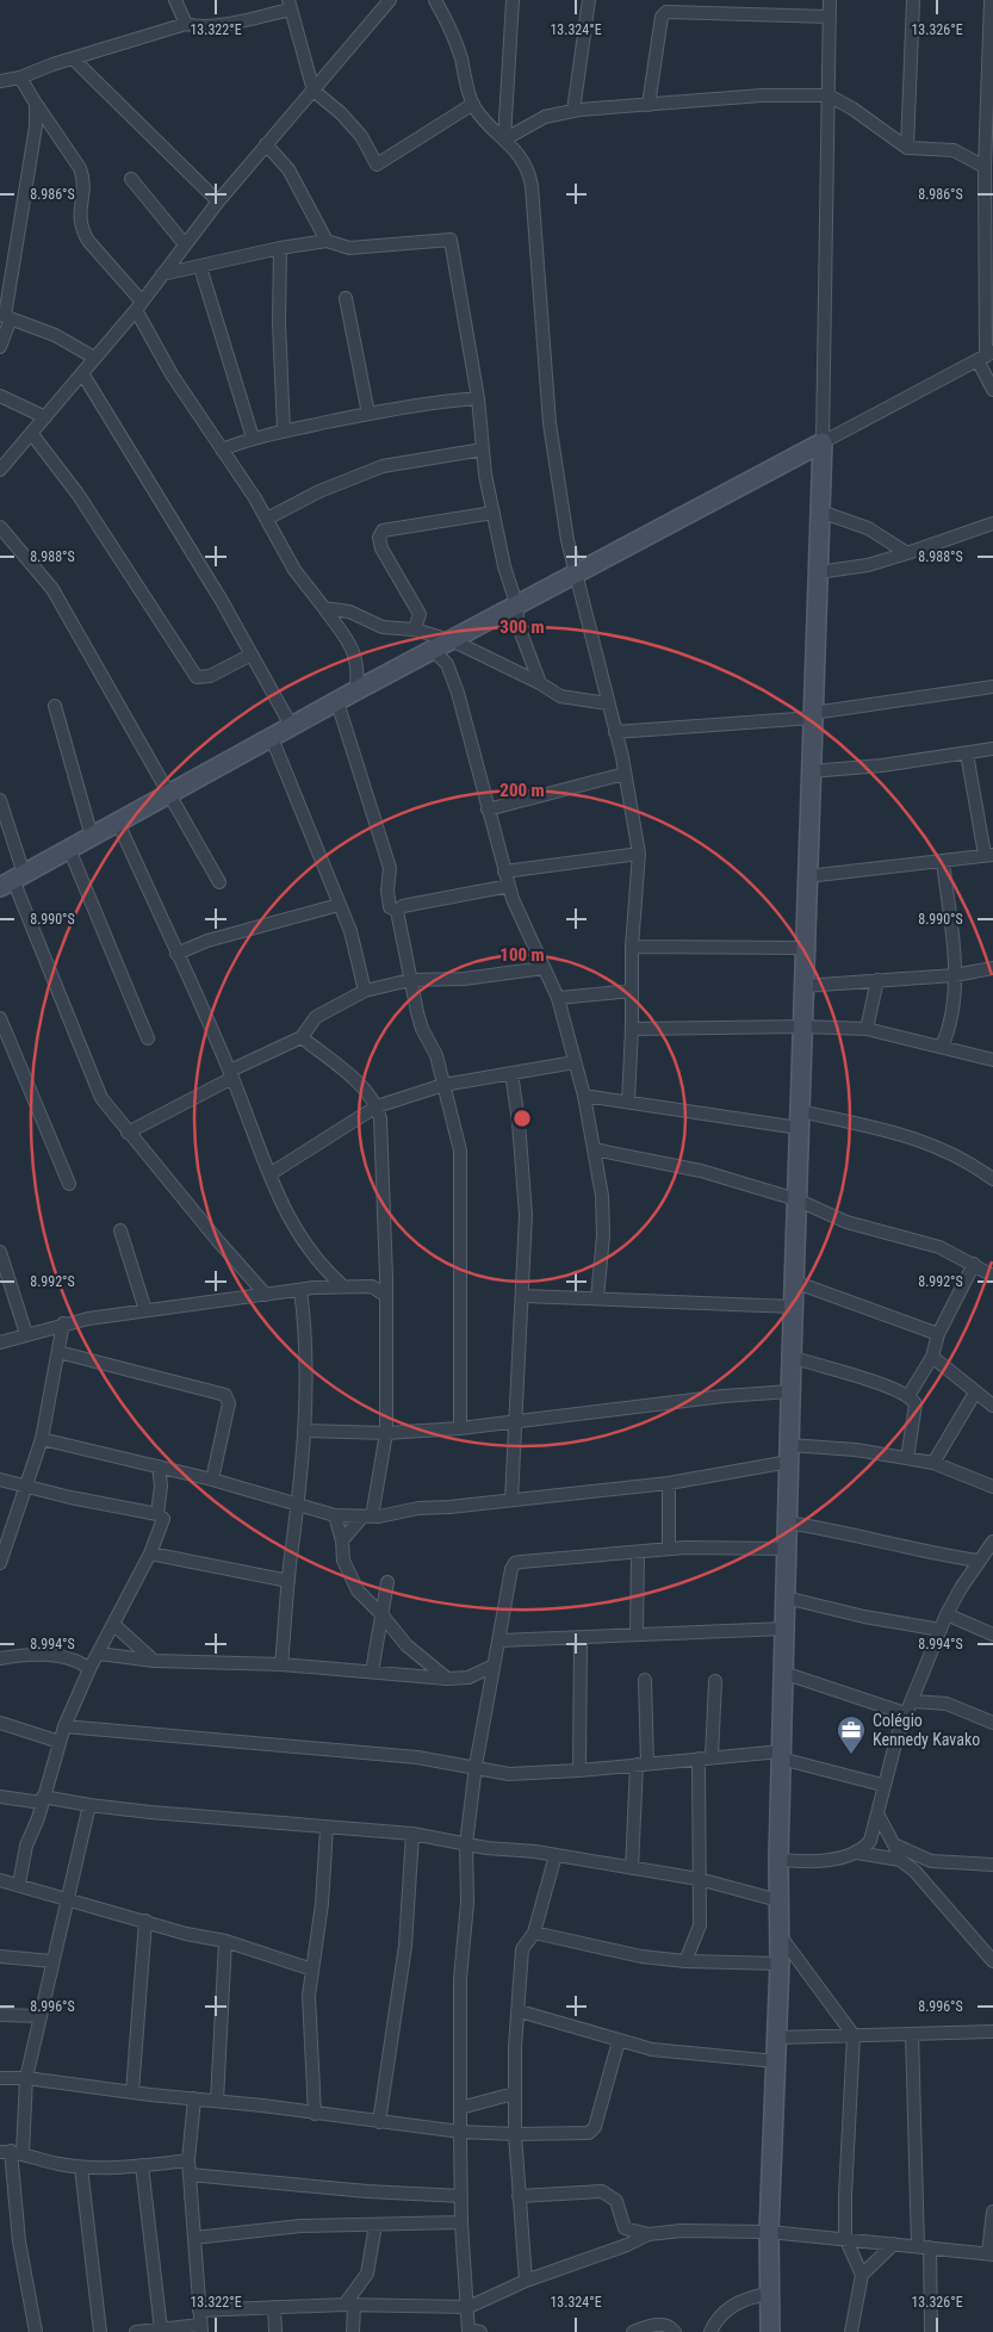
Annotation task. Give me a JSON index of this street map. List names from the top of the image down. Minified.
{"places":{"office":["Colégio Kennedy Kavako"]},"coordinates":["13.322°E","13.324°E","13.326°E","8.986°S","8.988°S","8.990°S","8.992°S","8.994°S","8.996°S"],"rings":["300 m","200 m","100 m"]}
